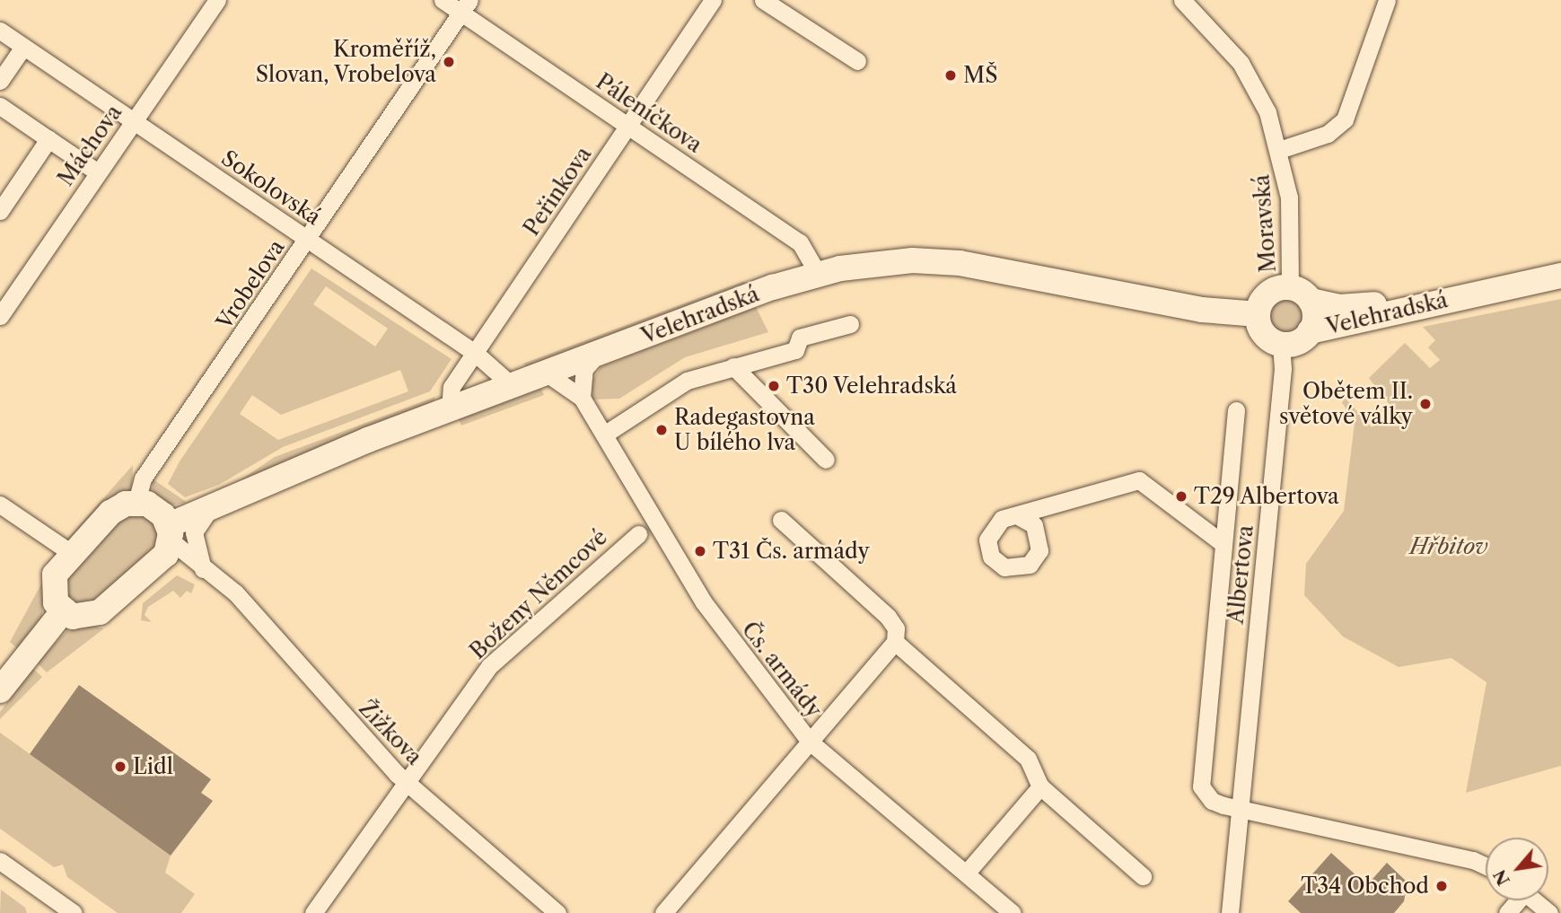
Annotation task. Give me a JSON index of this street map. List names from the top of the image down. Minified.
{"streets":{"main road":["Velehradská"],"street":["Páleníčkova","Máchova","Sokolovská","Peřinkova","Moravská","Vrobelova","Albertova","Boženy Němcové","Čs. armády","Žižkova"]},"crossings":[["Páleníčkova","Peřinkova"],["Páleníčkova","Vrobelova"],["Páleníčkova","Velehradská"],["Máchova","Sokolovská"],["Sokolovská","Peřinkova"],["Sokolovská","Vrobelova"],["Sokolovská","Velehradská"],["Peřinkova","Velehradská"],["Moravská","Velehradská"],["Moravská","Albertova"],["Velehradská","Albertova"],["Velehradská","Žižkova"],["Boženy Němcové","Žižkova"]],"parks":["Hřbitov"],"places":["Kroměříž, Slovan, Vrobelova","MŠ","T30 Velehradská","Obětem II. světové války","Radegastovna U bílého lva","T29 Albertova","T31 Čs. armády","Lidl","T34 Obchod"],"north":"bottom left"}
